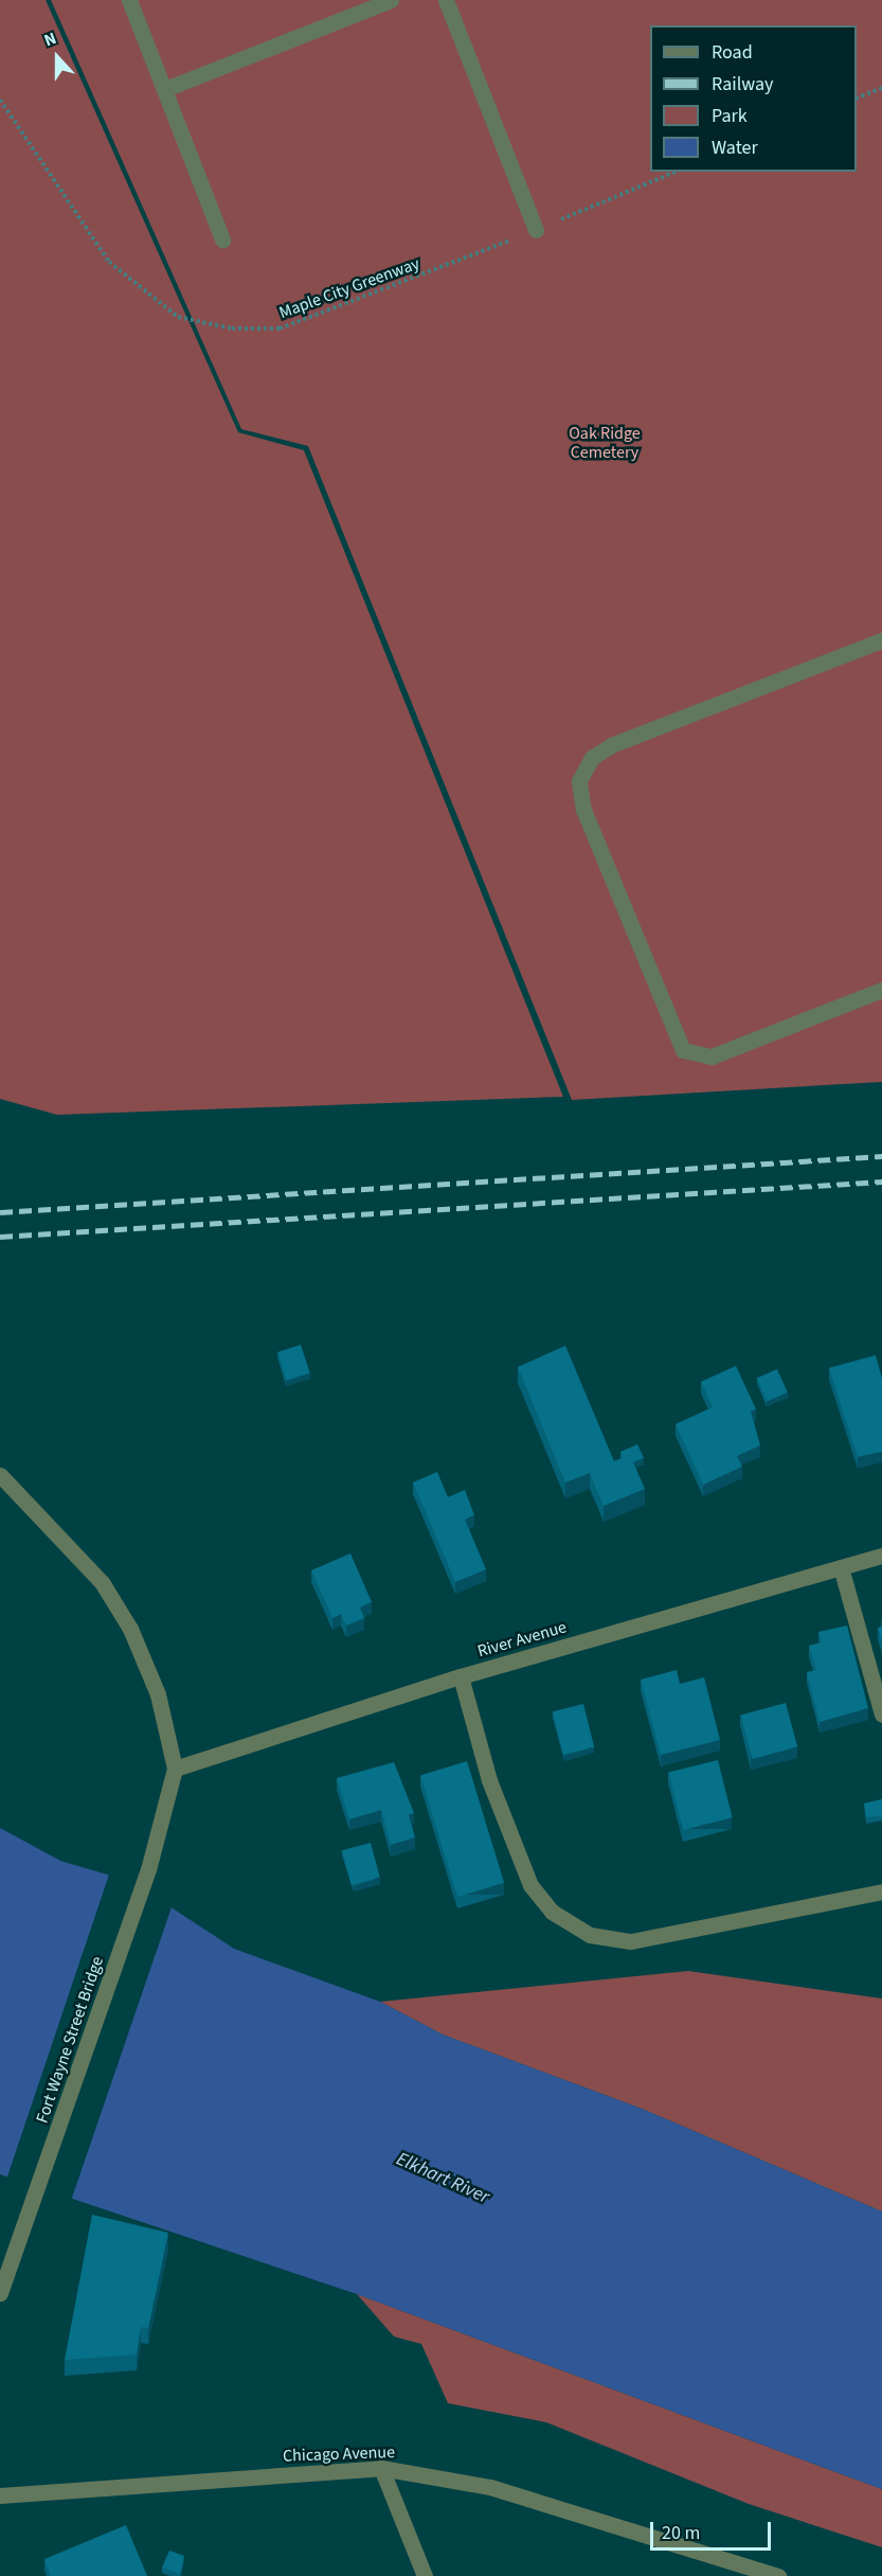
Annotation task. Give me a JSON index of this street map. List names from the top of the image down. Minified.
{"streets":{"street":["River Avenue","Fort Wayne Street Bridge","Chicago Avenue"],"path":["Maple City Greenway"]},"crossings":[["River Avenue","Fort Wayne Street Bridge"]],"water":["Elkhart River"],"parks":["Oak Ridge Cemetery"],"legend":["Road","Railway","Park","Water"],"scale_bar":"20 m","north":"top"}
